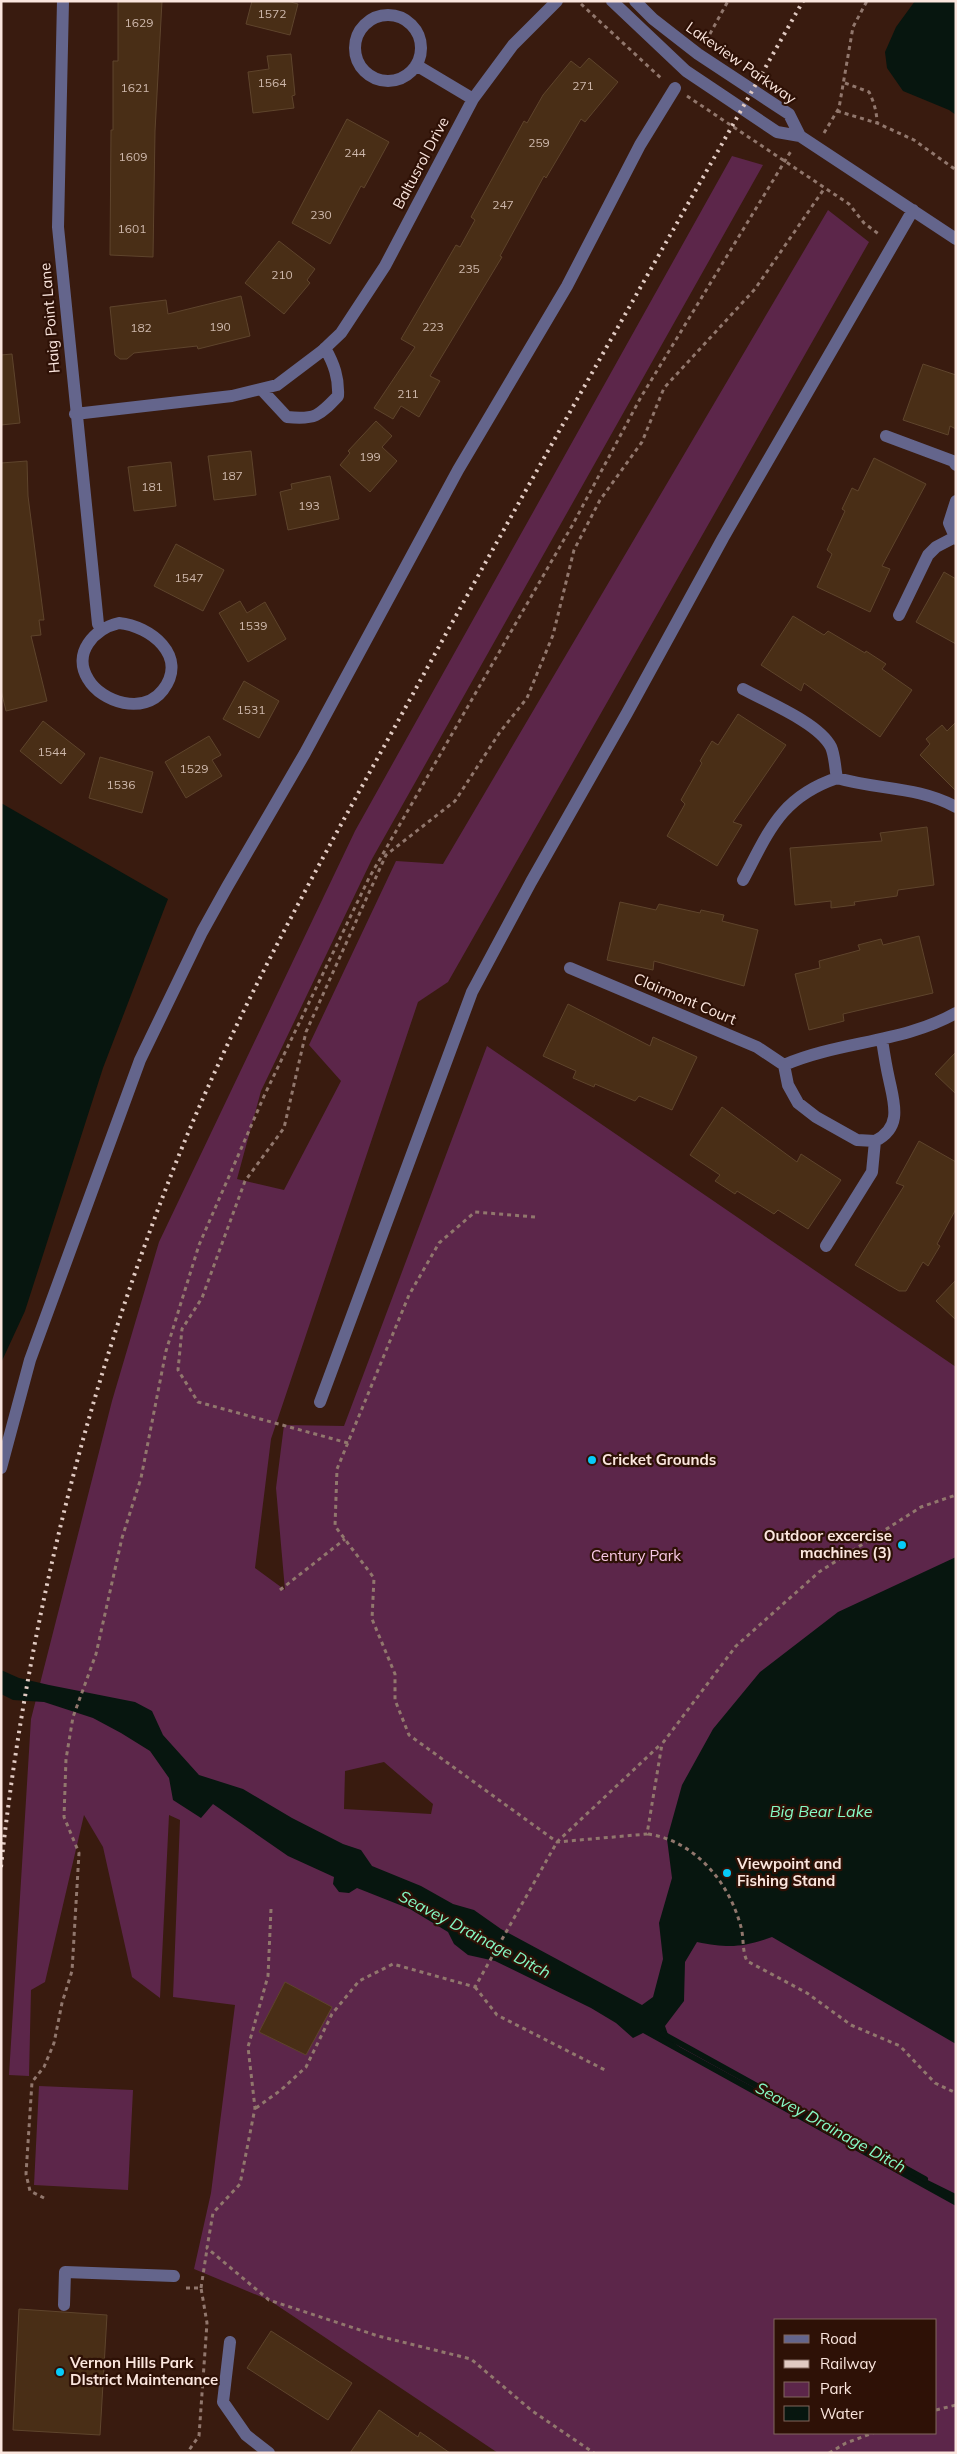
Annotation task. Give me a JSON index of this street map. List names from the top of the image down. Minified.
{"streets":{"street":["Lakeview Parkway","Baltusrol Drive","Haig Point Lane","Clairmont Court"]},"crossings":[["Baltusrol Drive","Haig Point Lane"]],"water":["Big Bear Lake","Seavey Drainage Ditch"],"parks":["Century Park"],"places":["Cricket Grounds","Outdoor excercise machines (3)","Viewpoint and Fishing Stand","Vernon Hills Park DIstrict Maintenance"],"house_numbers":["1572","1629","1564","271","1621","259","244","1609","247","230","1601","235","210","190","223","182","211","199","187","181","193","1547","1539","1531","1544","1529","1536"],"legend":["Road","Railway","Park","Water"]}
